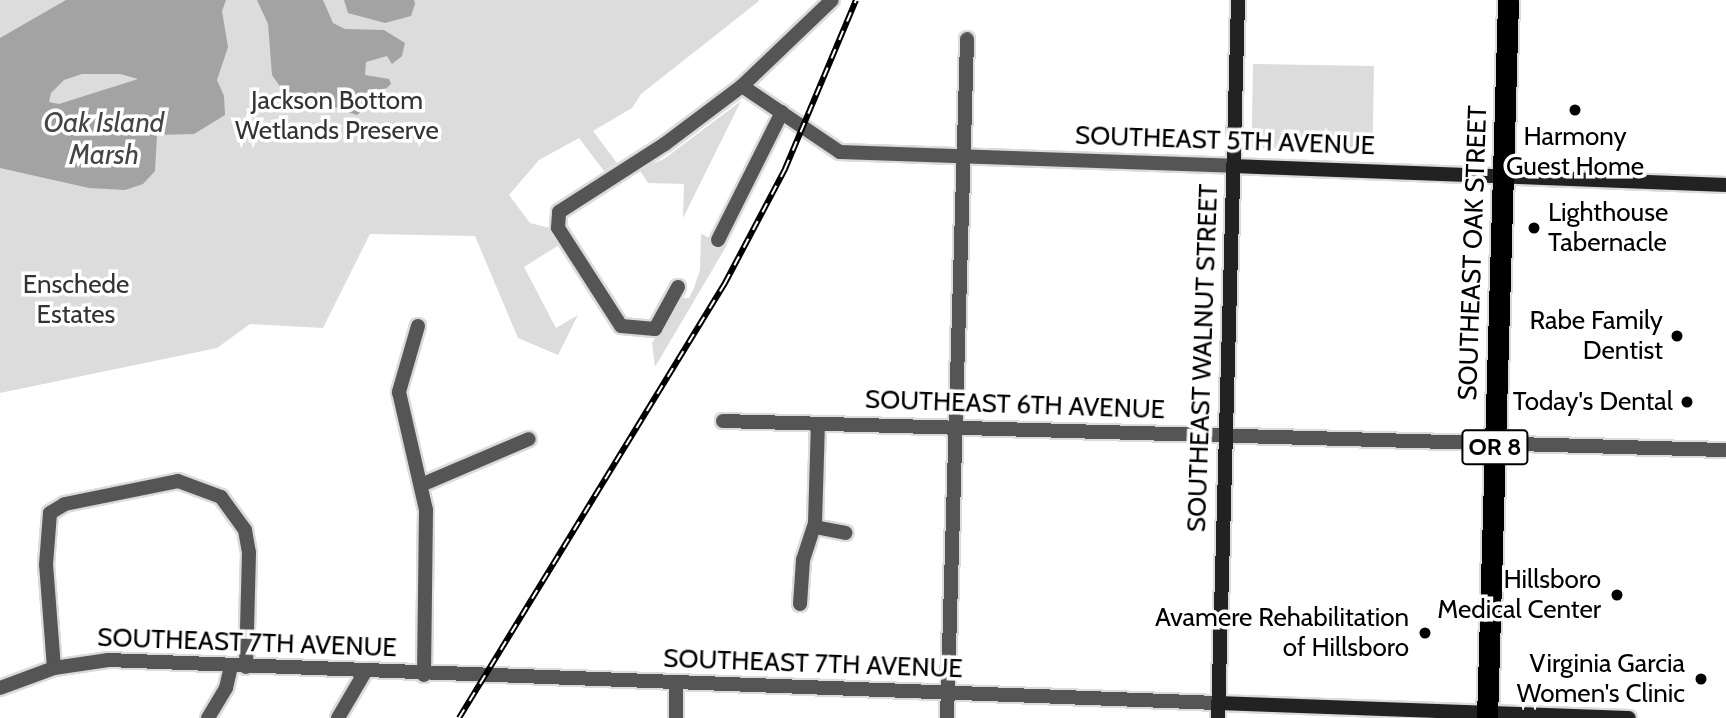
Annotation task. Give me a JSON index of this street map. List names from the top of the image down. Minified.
{"streets":{"highway":["SOUTHEAST OAK STREET","OR 8"],"street":["SOUTHEAST 5TH AVENUE","SOUTHEAST WALNUT STREET","SOUTHEAST 6TH AVENUE","SOUTHEAST 7TH AVENUE"]},"crossings":[["SOUTHEAST 5TH AVENUE","SOUTHEAST OAK STREET"],["SOUTHEAST 5TH AVENUE","SOUTHEAST WALNUT STREET"],["SOUTHEAST OAK STREET","SOUTHEAST 6TH AVENUE"],["SOUTHEAST OAK STREET","SOUTHEAST 7TH AVENUE"],["SOUTHEAST WALNUT STREET","SOUTHEAST 6TH AVENUE"],["SOUTHEAST WALNUT STREET","SOUTHEAST 7TH AVENUE"]],"water":["Oak Island Marsh"],"parks":["Jackson Bottom Wetlands Preserve","Enschede Estates"],"places":["Harmony Guest Home","Lighthouse Tabernacle","Rabe Family Dentist","Today's Dental","Hillsboro Medical Center","Avamere Rehabilitation of Hillsboro","Virginia Garcia Women's Clinic"]}
